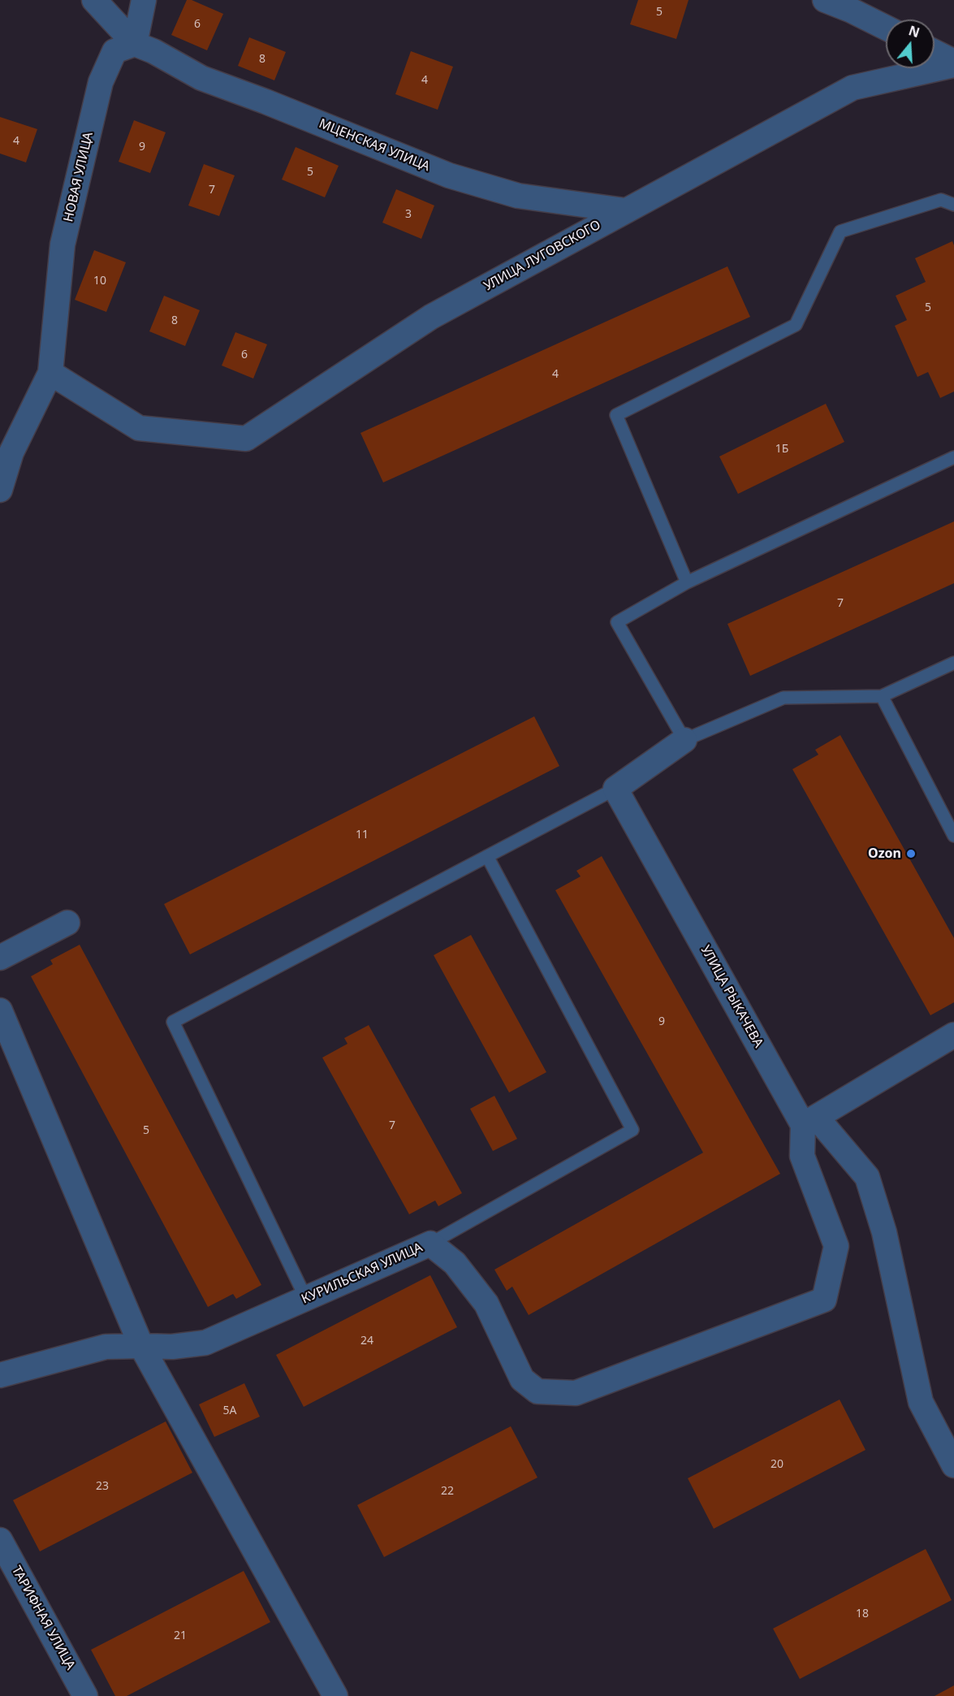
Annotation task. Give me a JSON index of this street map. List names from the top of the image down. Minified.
{"streets":{"street":["МЦЕНСКАЯ УЛИЦА","НОВАЯ УЛИЦА","УЛИЦА ЛУГОВСКОГО","УЛИЦА РЫКАЧЕВА","КУРИЛЬСКАЯ УЛИЦА","ТАРИФНАЯ УЛИЦА"]},"crossings":[["МЦЕНСКАЯ УЛИЦА","НОВАЯ УЛИЦА"],["МЦЕНСКАЯ УЛИЦА","УЛИЦА ЛУГОВСКОГО"],["НОВАЯ УЛИЦА","УЛИЦА ЛУГОВСКОГО"],["УЛИЦА РЫКАЧЕВА","КУРИЛЬСКАЯ УЛИЦА"]],"places":["Ozon"],"house_numbers":["5","6","8","4","4","9","5","7","3","10","5","8","6","4","1Б","7","11","9","7","5","24","5А","20","23","22","18","21"],"north":"top"}
